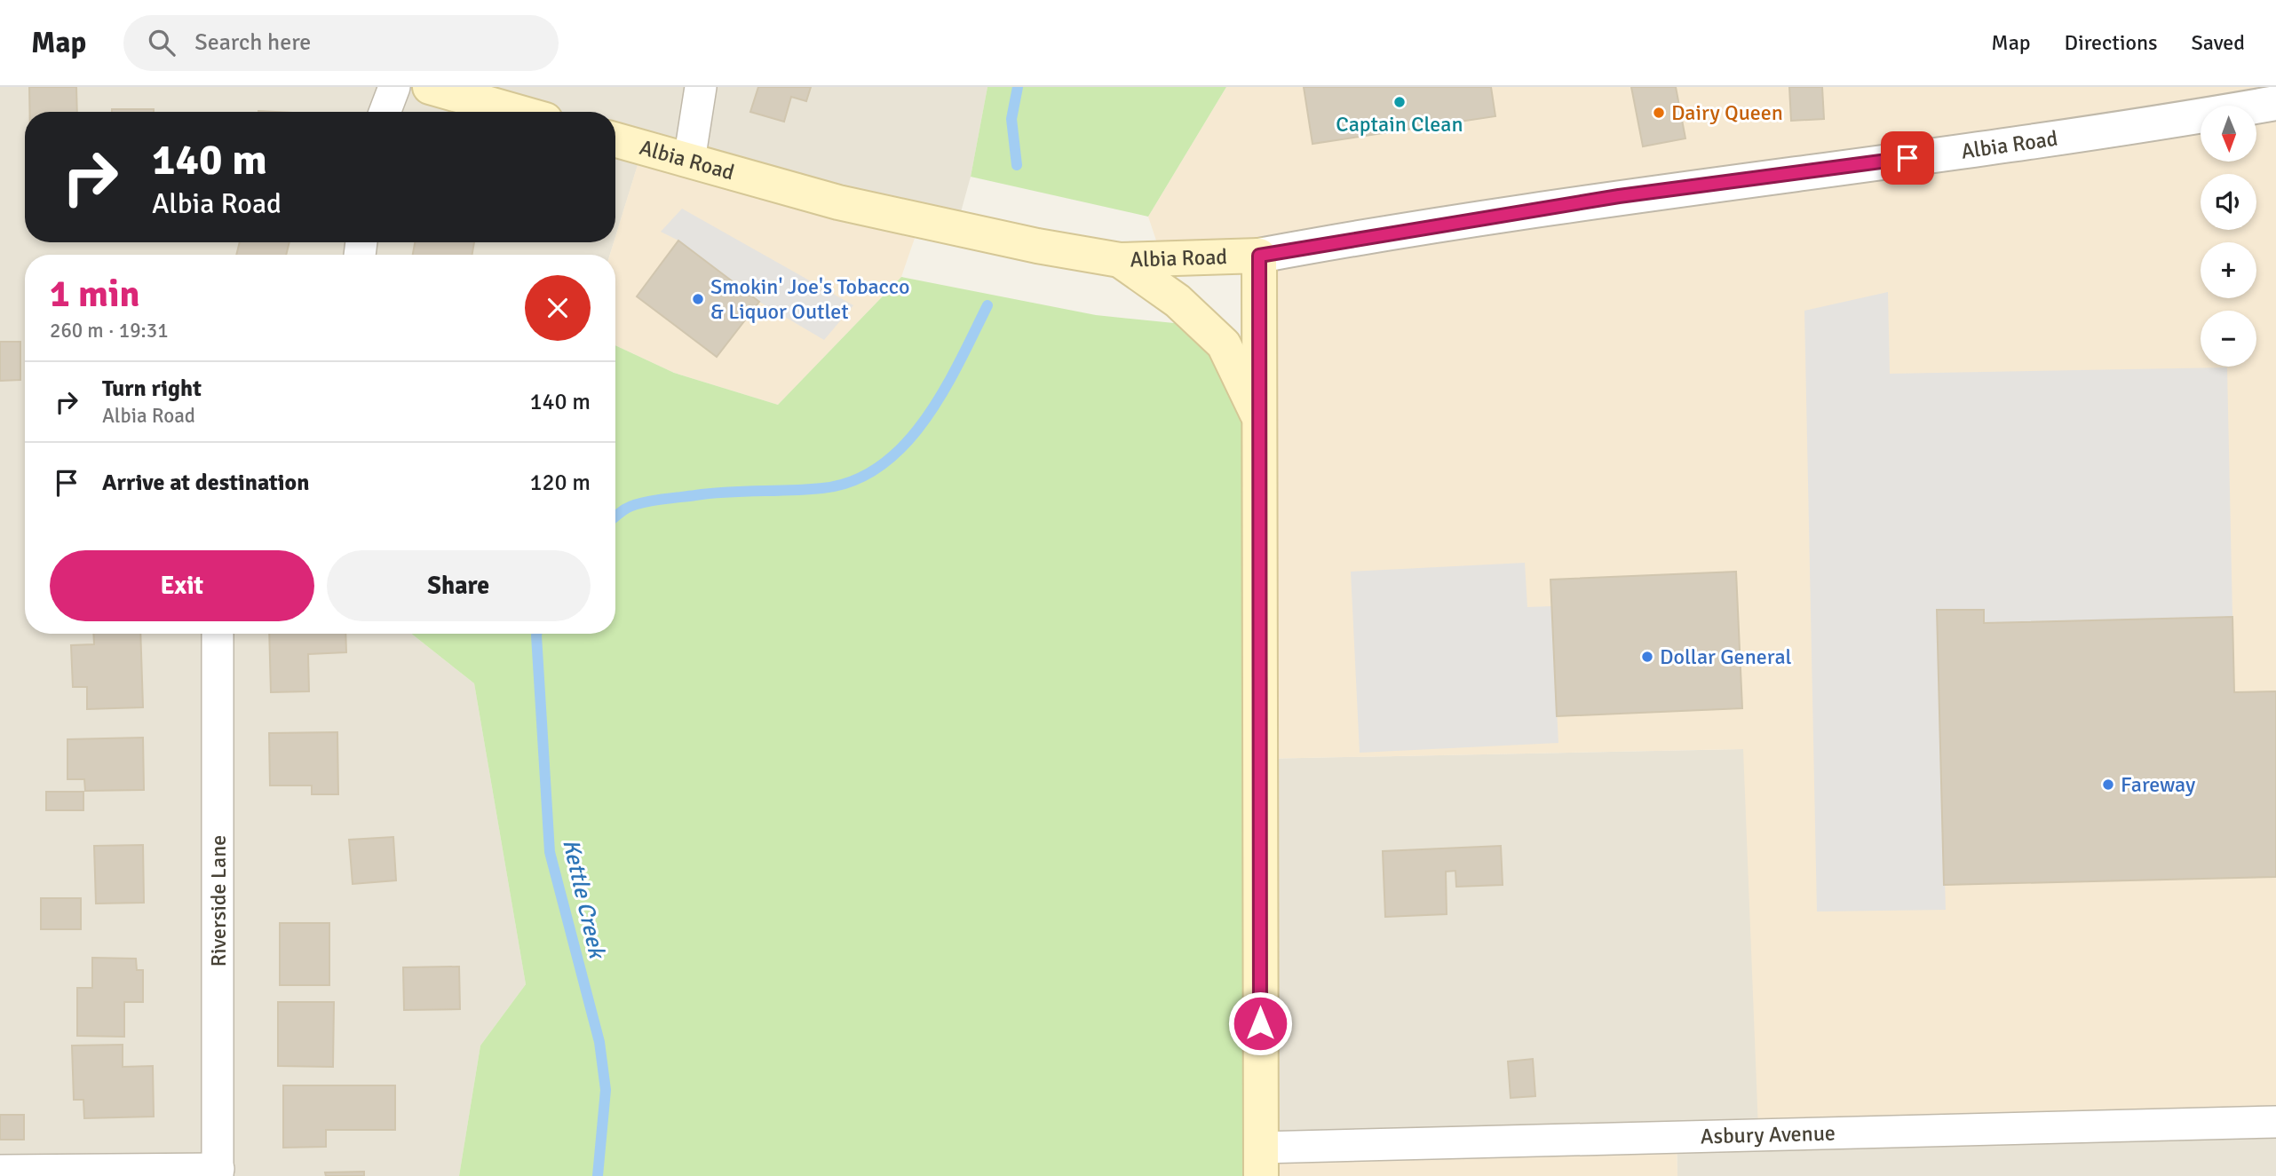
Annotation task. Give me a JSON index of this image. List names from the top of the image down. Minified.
{"streets":{"main road":["Albia Road"],"street":["Riverside Lane","Asbury Avenue"]},"water":["Kettle Creek"],"places":["Captain Clean","Dairy Queen","Smokin' Joe's Tobacco & Liquor Outlet","Dollar General","Fareway"],"north":"bottom","page":{"header":"Map","search":"Search here","nav":["Map","Directions","Saved"],"map_buttons":["+","−"],"turn":["140 m","Albia Road"],"heading":["1 min","260 m · 19:31"],"list":[{"name":"Turn right","note":"Albia Road","value":"140 m"},{"name":"Arrive at destination","value":"120 m"}],"buttons":["Exit","Share"]}}
